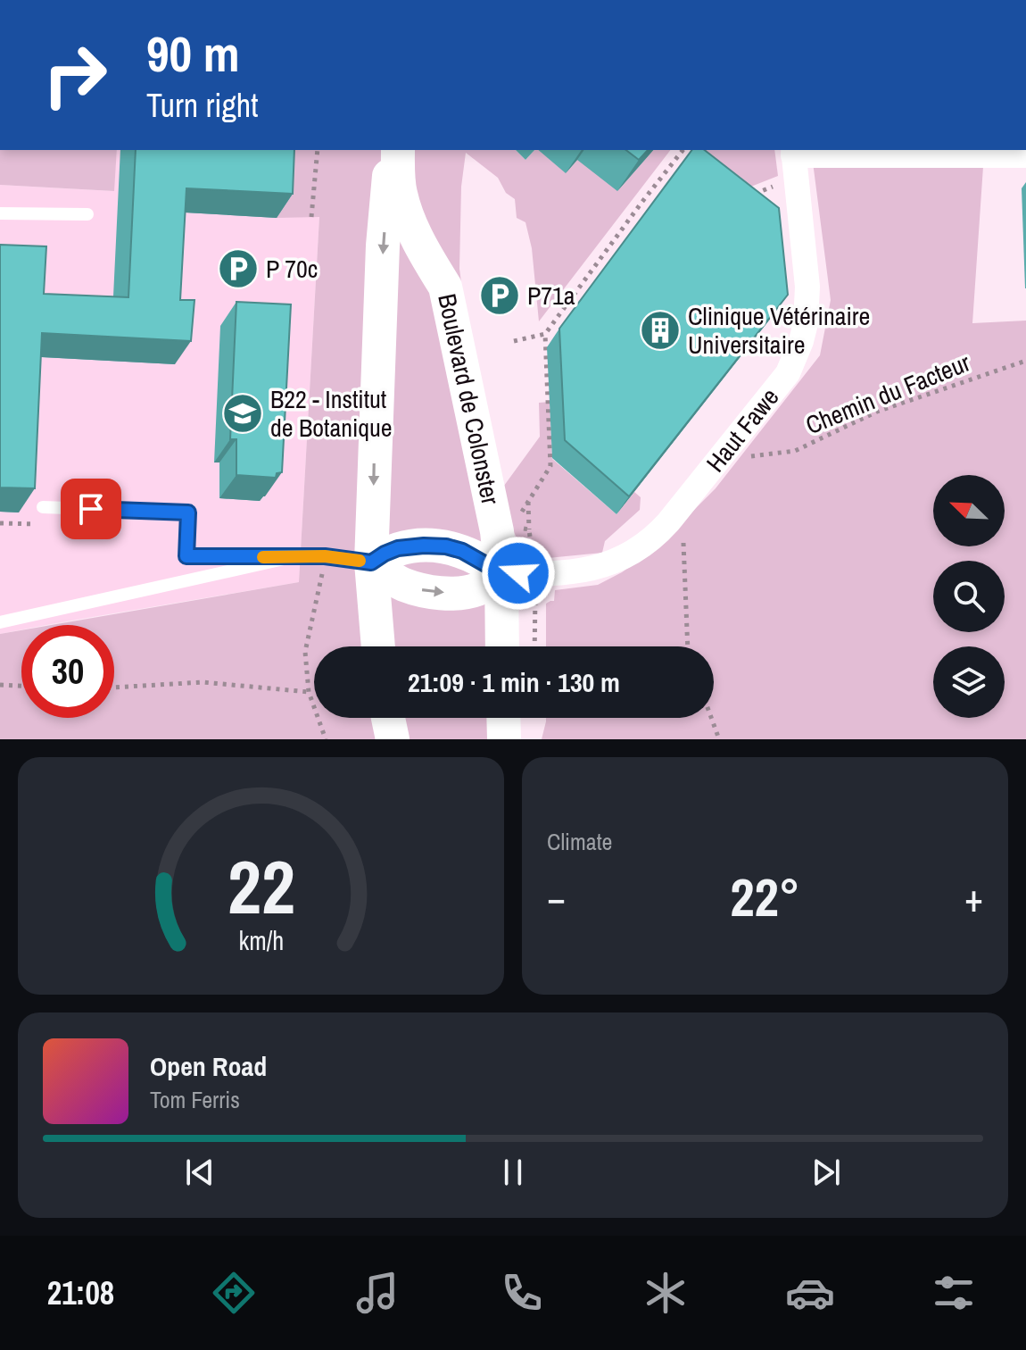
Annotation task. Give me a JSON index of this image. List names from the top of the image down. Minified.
{"streets":{"main road":["Boulevard de Colonster"],"street":["Haut Fawe"],"path":["Chemin du Facteur"]},"crossings":[["Chemin du Facteur","Haut Fawe"],["Boulevard de Colonster","Haut Fawe"]],"places":{"parking":["P 70c","P71a"],"building":["Clinique Vétérinaire Universitaire"],"school or university":["B22 - Institut de Botanique"]},"north":"top left","page":{"turn":["90 m","Turn right"],"limit":"30","trip":"21:09 · 1 min · 130 m","tile":"Climate","heat":["−","22°","+"],"song":["Open Road","Tom Ferris"],"tabs":"21:08","gauge":["22","km/h"]}}
